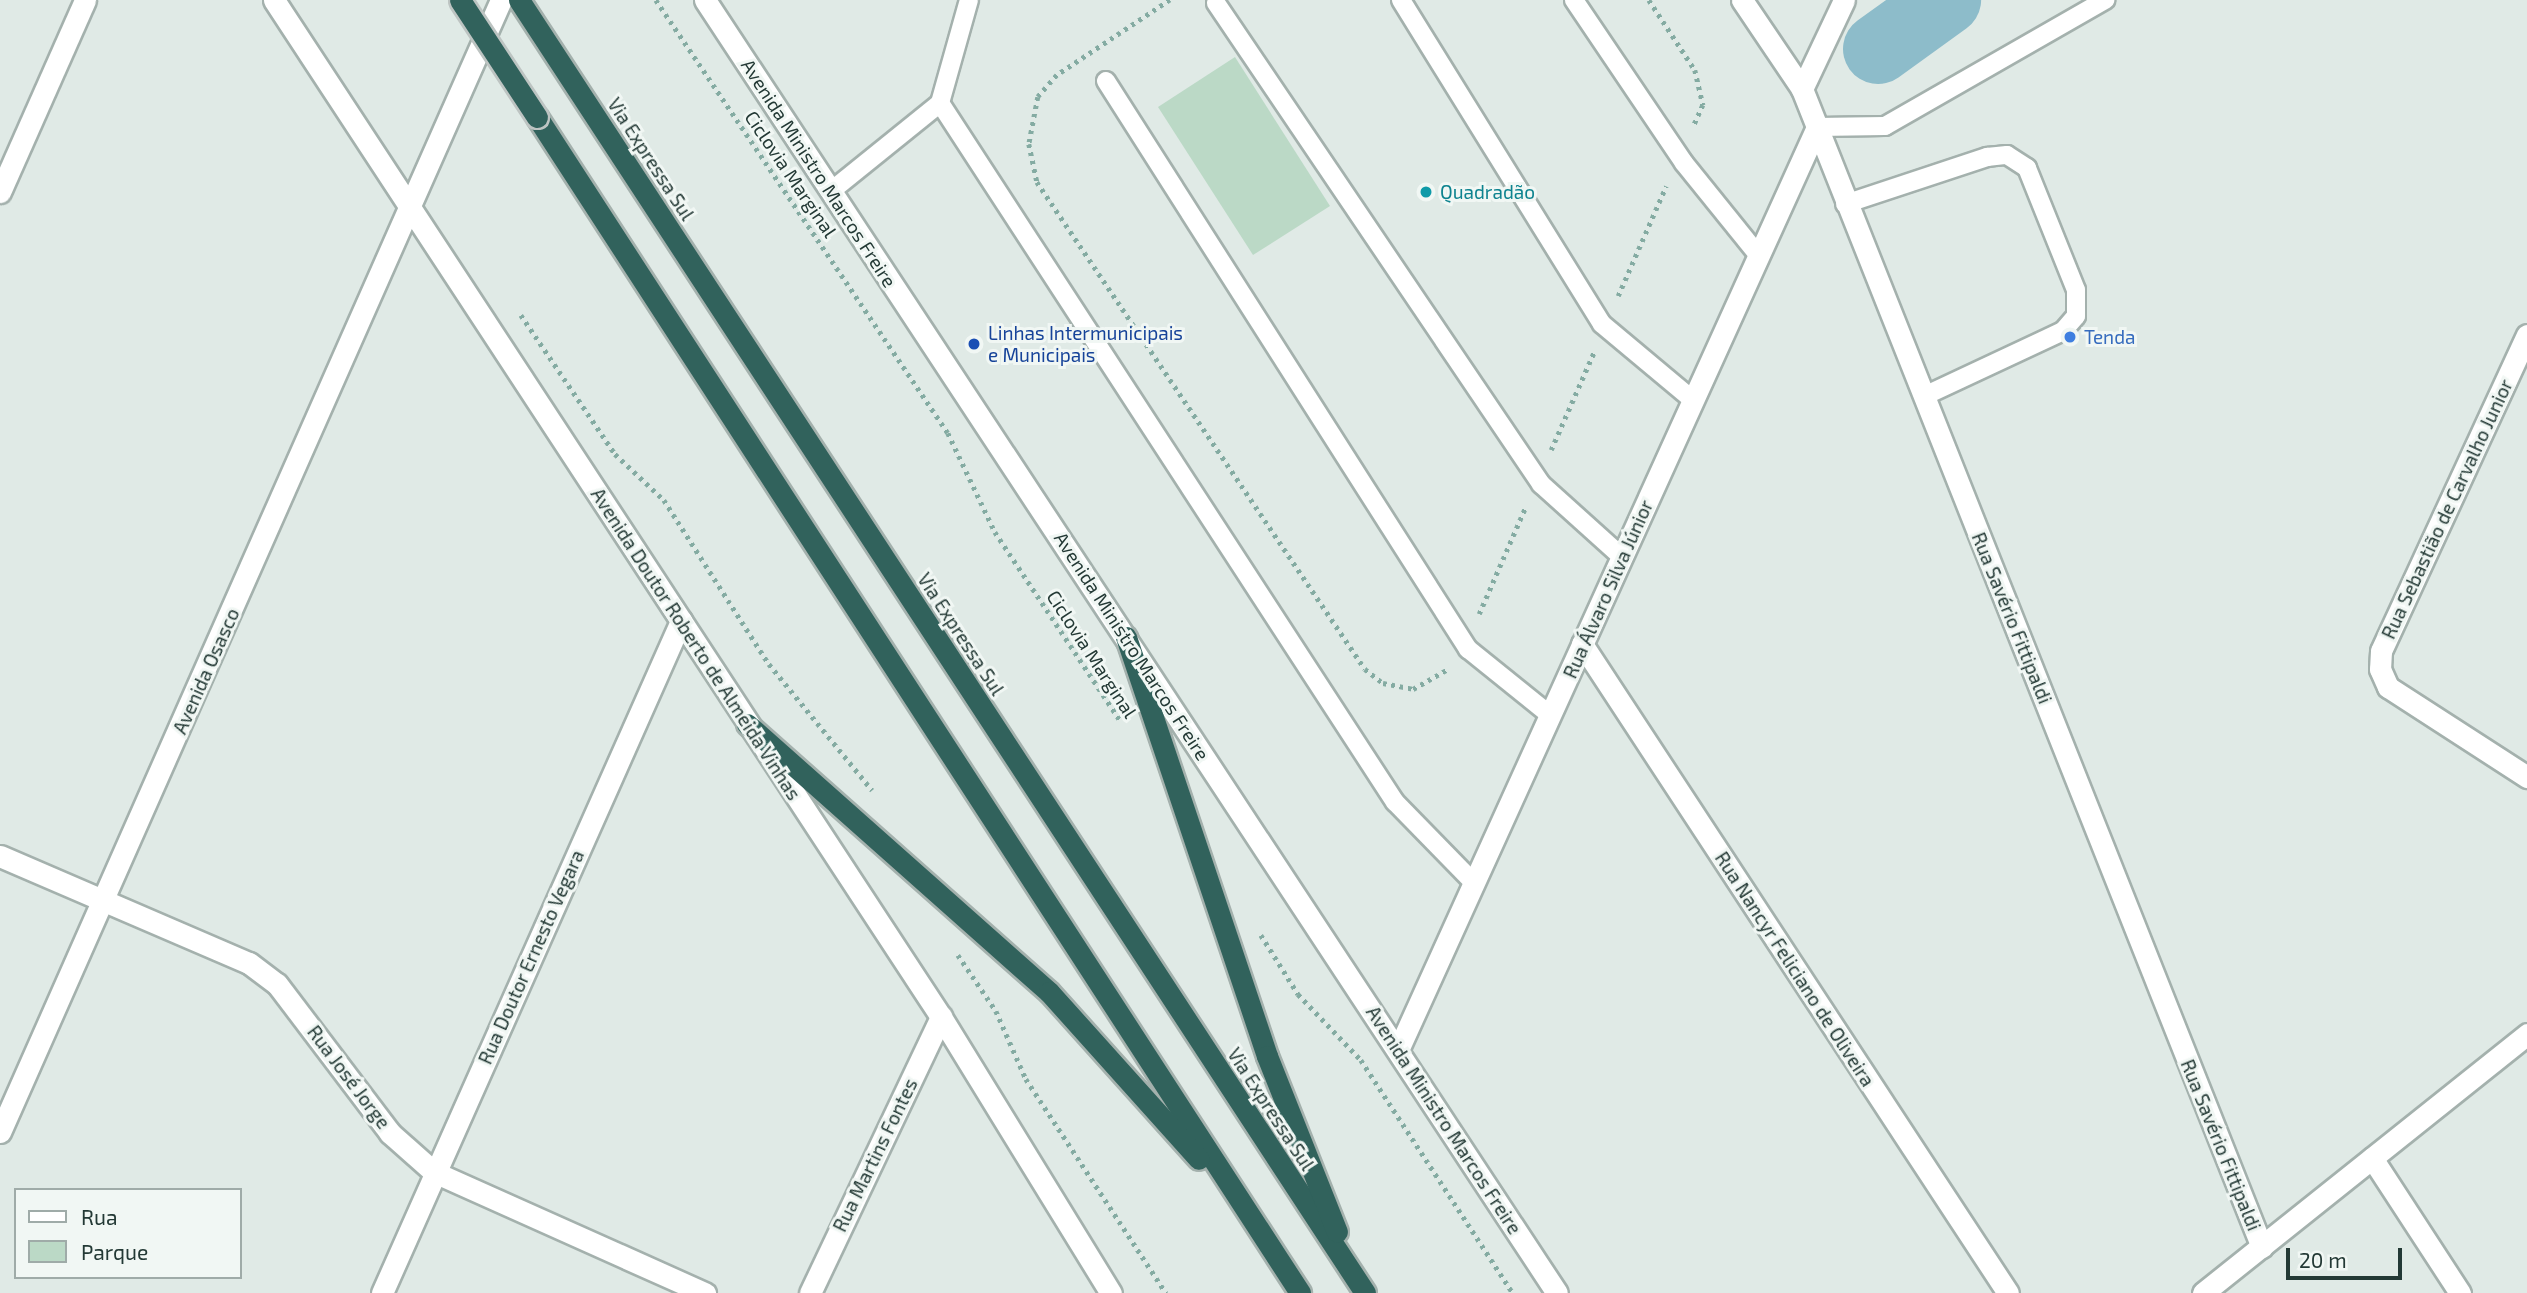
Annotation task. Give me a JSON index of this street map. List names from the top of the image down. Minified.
{"streets":{"highway":["Via Expressa Sul"],"street":["Avenida Ministro Marcos Freire","Rua Sebastião de Carvalho Junior","Rua Álvaro Silva Júnior","Rua Savério Fittipaldi","Avenida Doutor Roberto de Almeida Vinhas","Avenida Osasco","Rua Doutor Ernesto Vegara","Rua Nancyr Feliciano de Oliveira","Rua José Jorge","Rua Martins Fontes"],"path":["Ciclovia Marginal"]},"crossings":[["Avenida Ministro Marcos Freire","Rua Álvaro Silva Júnior"],["Rua Álvaro Silva Júnior","Rua Savério Fittipaldi"],["Rua Álvaro Silva Júnior","Rua Nancyr Feliciano de Oliveira"],["Avenida Doutor Roberto de Almeida Vinhas","Avenida Osasco"],["Avenida Doutor Roberto de Almeida Vinhas","Rua Doutor Ernesto Vegara"],["Avenida Doutor Roberto de Almeida Vinhas","Rua Martins Fontes"],["Avenida Osasco","Rua José Jorge"],["Rua Doutor Ernesto Vegara","Rua José Jorge"]],"places":["Quadradão","Tenda","Linhas Intermunicipais e Municipais"],"legend":["Rua","Parque"],"scale_bar":"20 m"}
